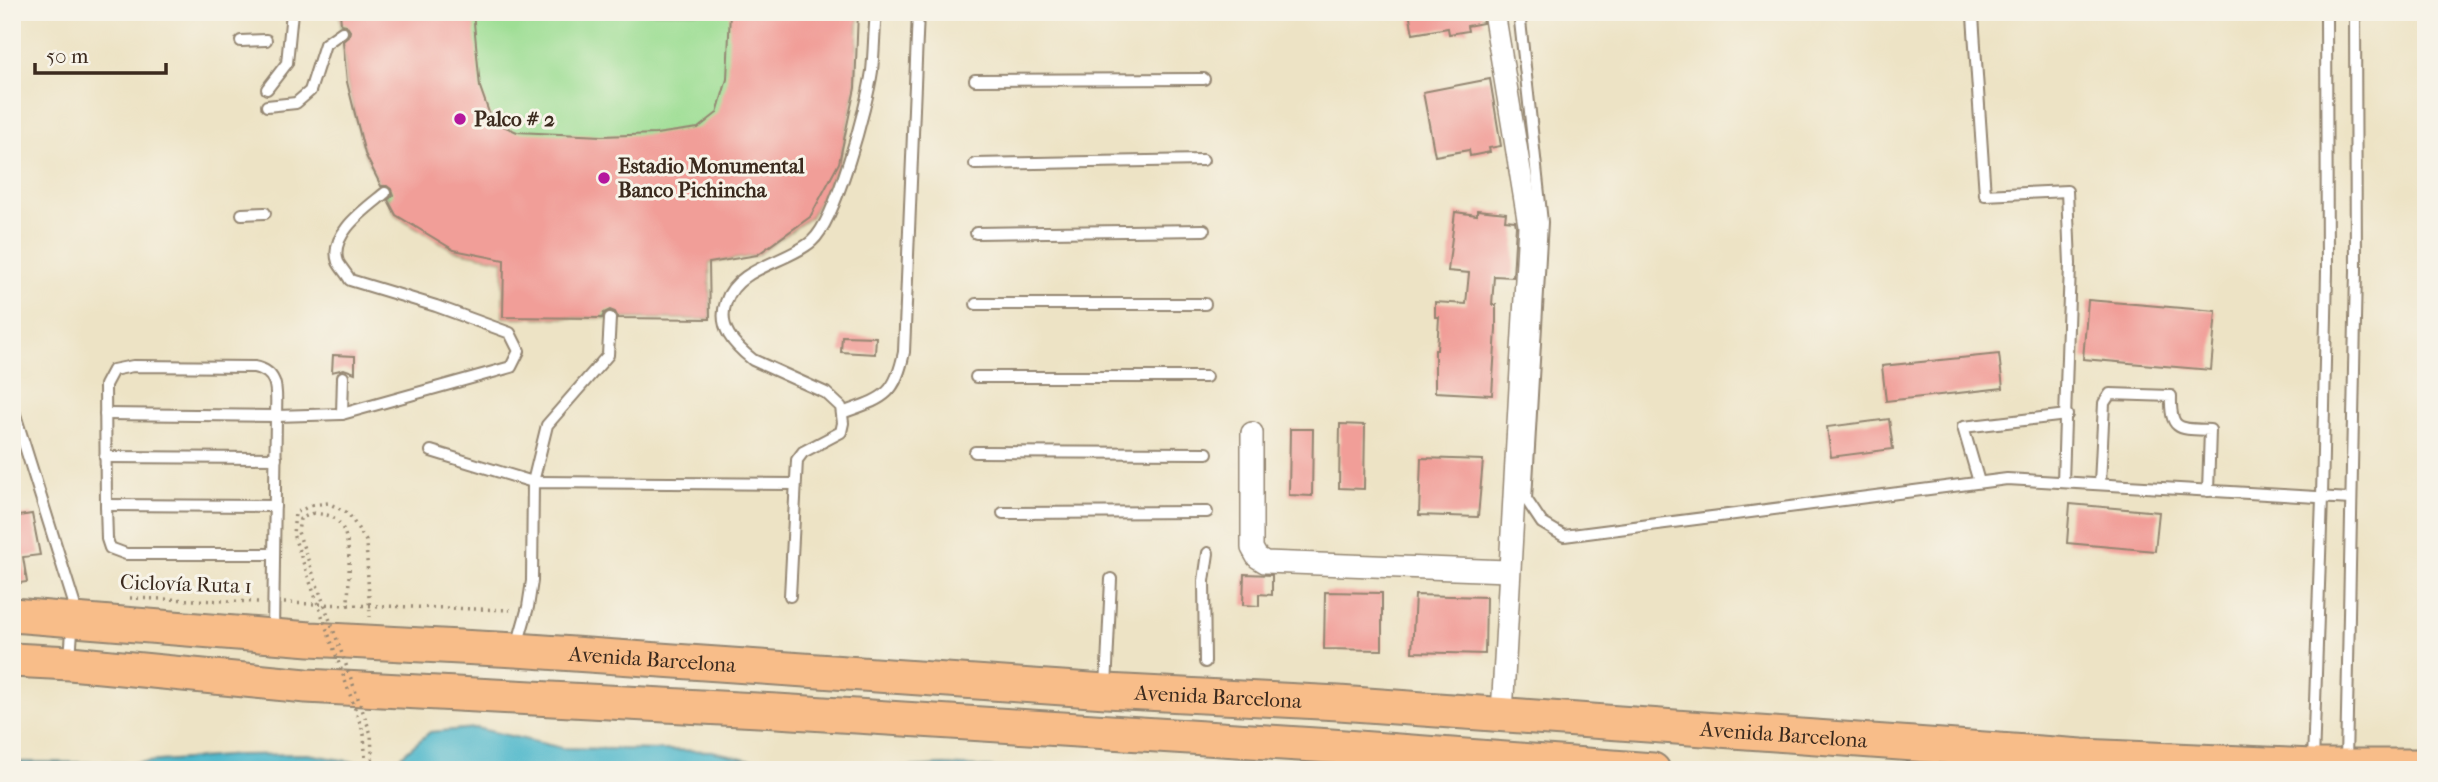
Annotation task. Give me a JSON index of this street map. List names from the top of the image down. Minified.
{"streets":{"main road":["Avenida Barcelona"],"path":["Ciclovía Ruta 1"]},"places":["Palco # 2","Estadio Monumental Banco Pichincha"],"scale_bar":"50 m"}
